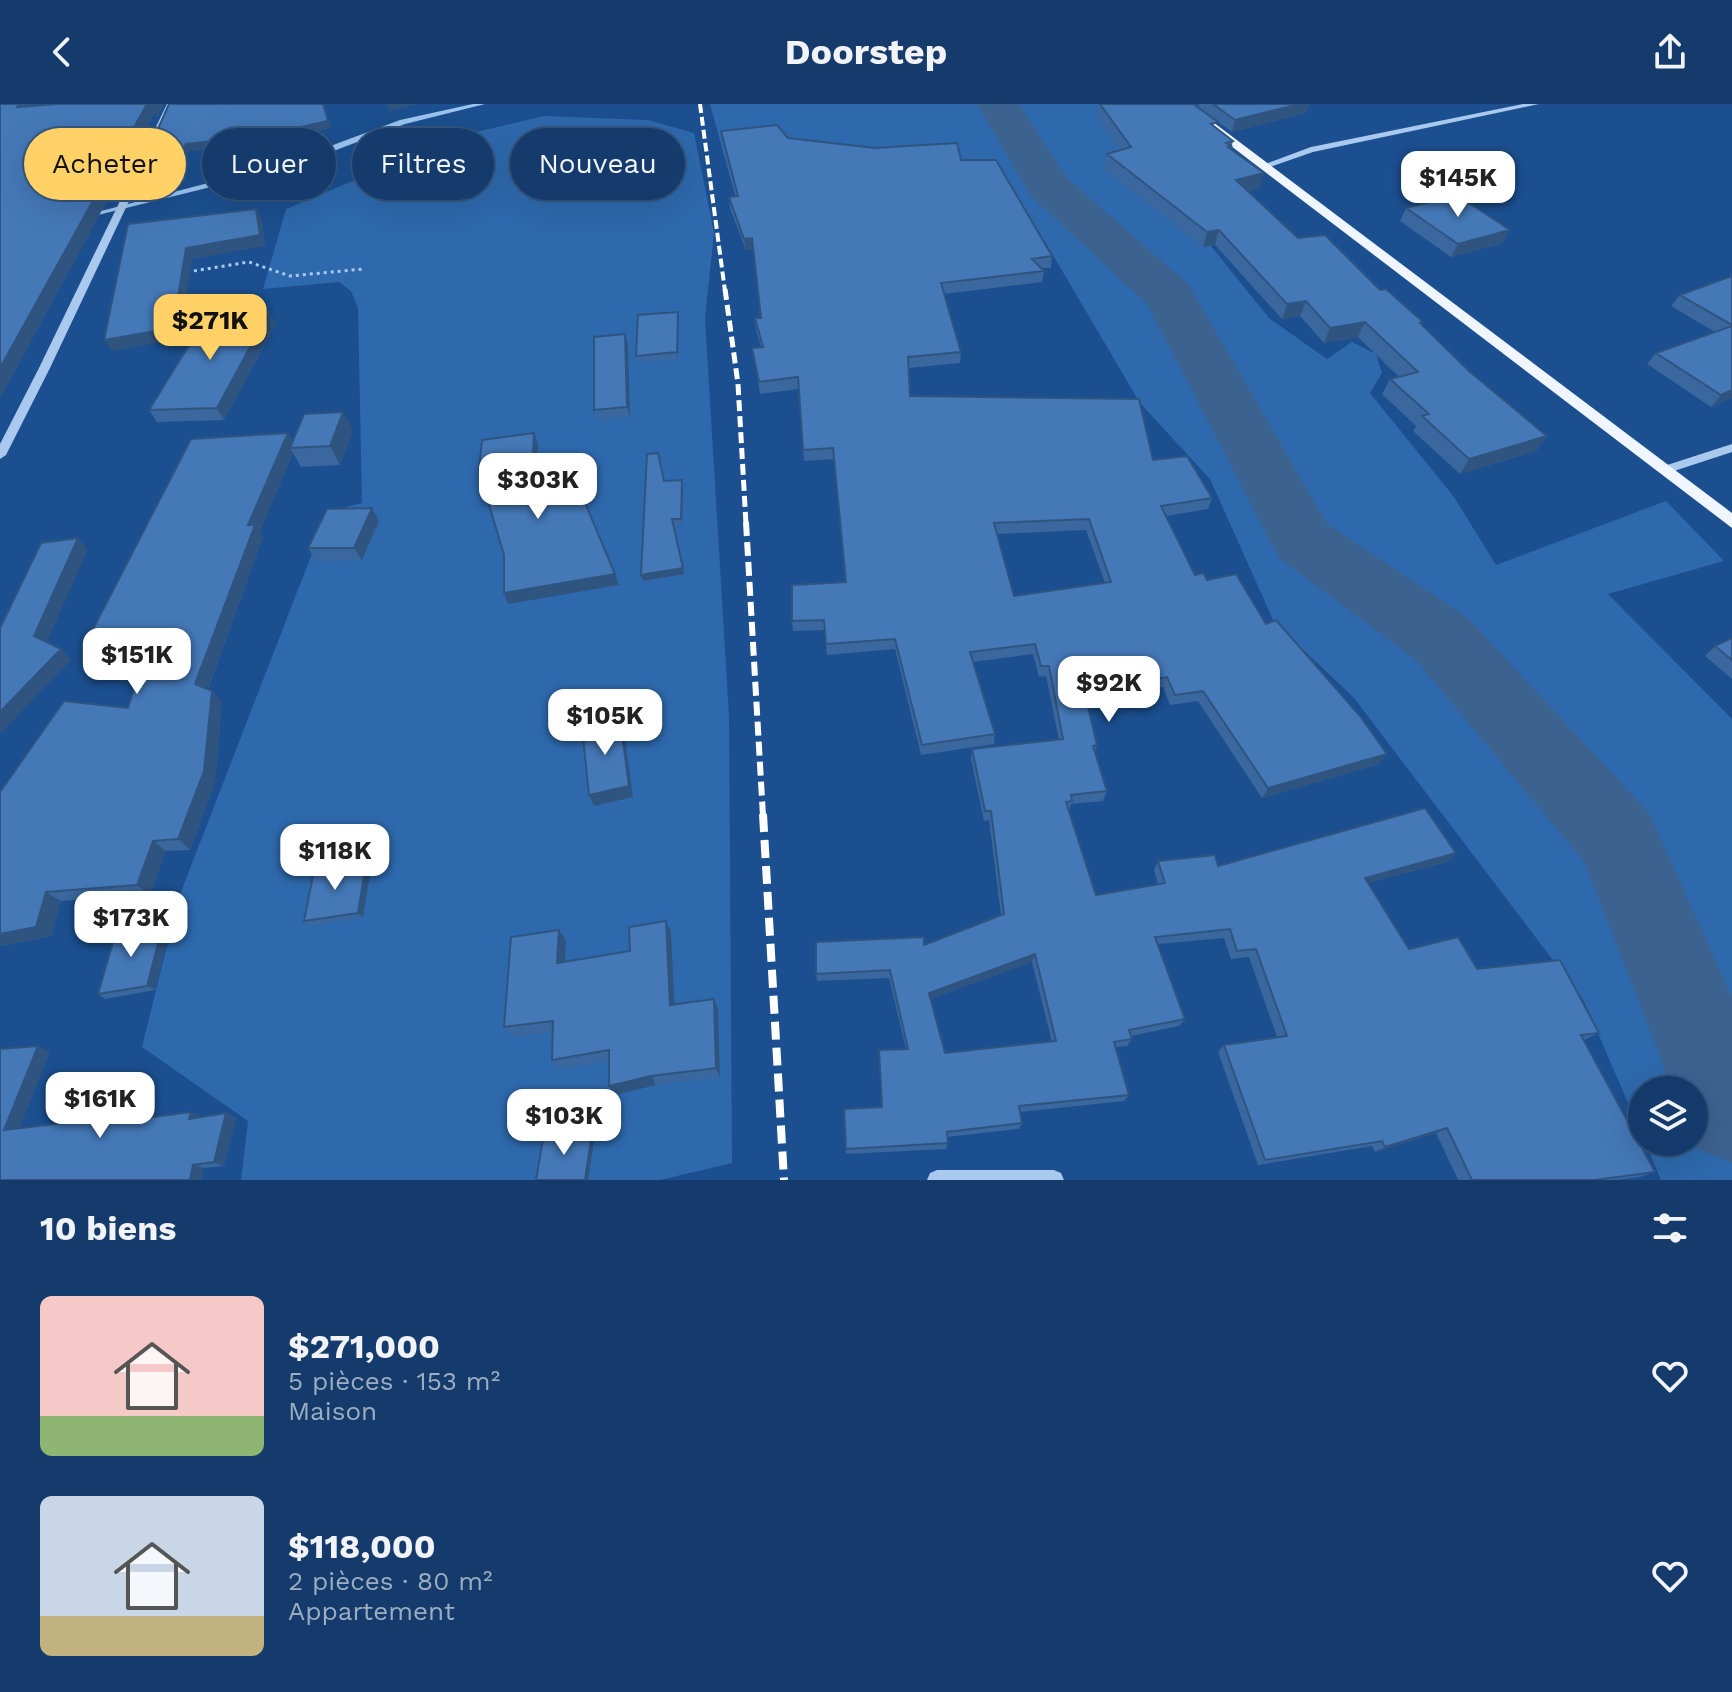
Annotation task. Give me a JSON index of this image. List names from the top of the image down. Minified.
{"page":{"header":"Doorstep","chip":["Acheter","Louer","Filtres","Nouveau"],"price":["$145K","$271K","$303K","$151K","$92K","$105K","$118K","$173K","$161K","$103K"],"heading":"10 biens","list":[{"name":"$271,000","note":"5 pièces · 153 m² · Maison"},{"name":"$118,000","note":"2 pièces · 80 m² · Appartement"}]}}
